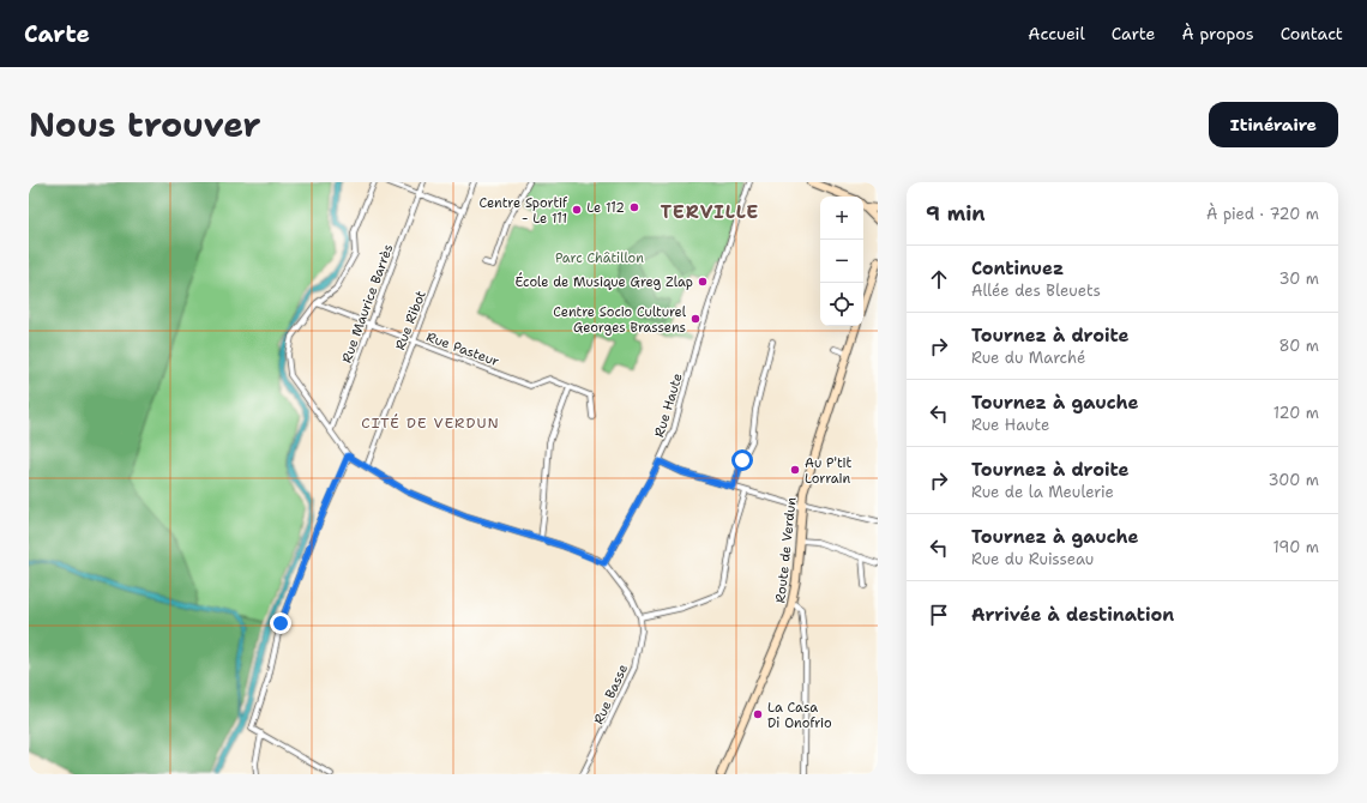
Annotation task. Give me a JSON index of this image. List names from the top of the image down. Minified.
{"streets":{"main road":["Route de Verdun"],"street":["Rue Maurice Barrès","Rue Ribot","Rue Pasteur","Rue Haute","Rue Basse"]},"crossings":[["Rue Maurice Barrès","Rue Pasteur"],["Rue Ribot","Rue Pasteur"]],"districts":["TERVILLE","CITÉ DE VERDUN"],"parks":["Parc Châtillon"],"places":["Le 112","Centre Sportif - Le 111","École de Musique Greg Zlap","Centre Socio Culturel Georges Brassens","Au P'tit Lorrain","La Casa Di Onofrio"],"page":{"header":"Carte","nav":["Accueil","Carte","À propos","Contact"],"title":"Nous trouver","buttons":"Itinéraire","heading":["9 min","À pied · 720 m"],"map_buttons":["+","−"],"list":[["Continuez","Allée des Bleuets","30 m"],["Tournez à droite","Rue du Marché","80 m"],["Tournez à gauche","Rue Haute","120 m"],["Tournez à droite","Rue de la Meulerie","300 m"],["Tournez à gauche","Rue du Ruisseau","190 m"],"Arrivée à destination"]}}
